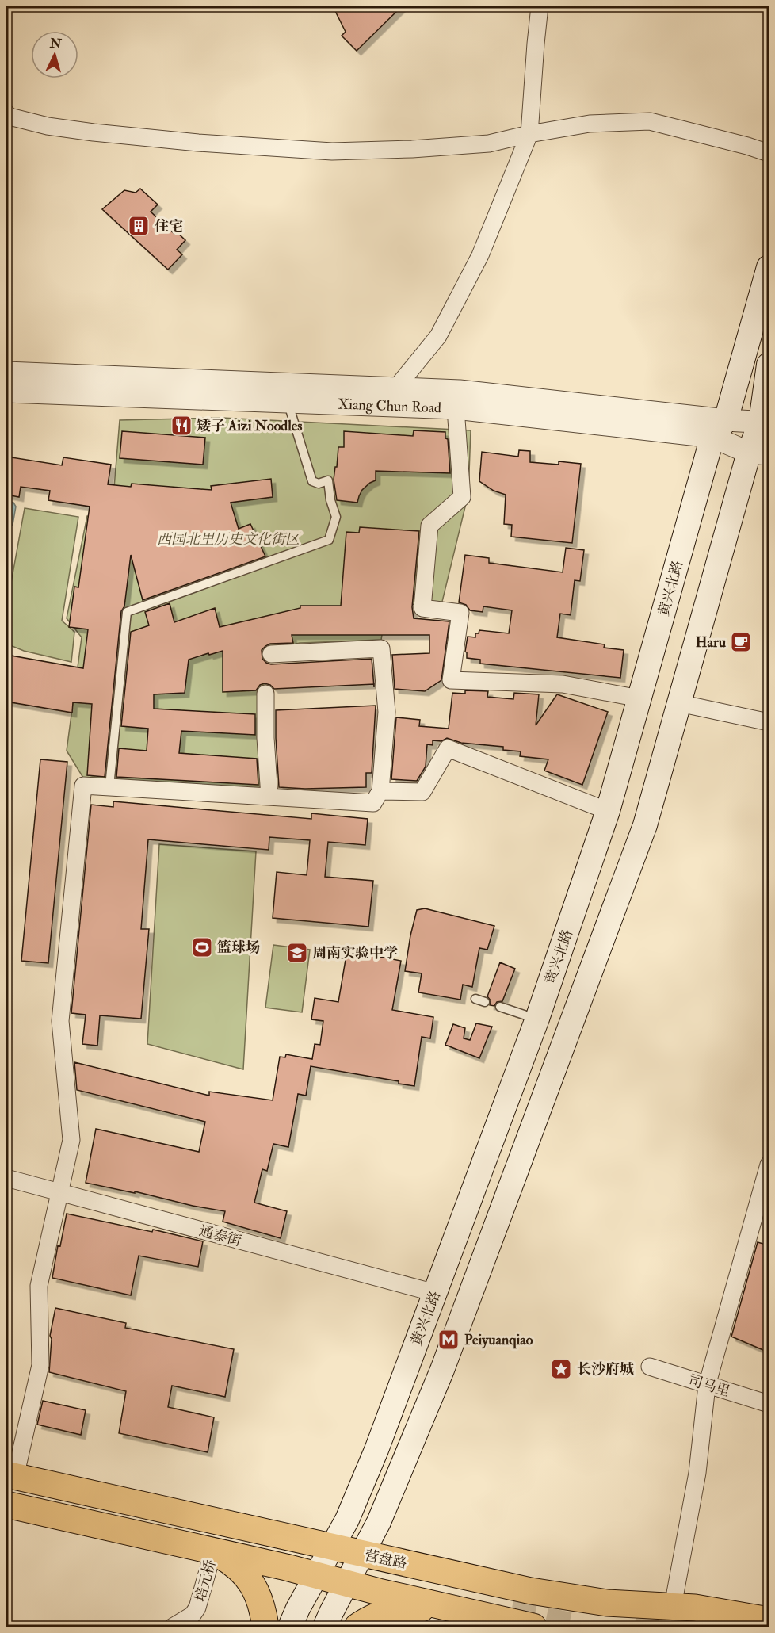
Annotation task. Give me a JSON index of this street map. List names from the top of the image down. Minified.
{"streets":{"main road":["黄兴北路","营盘路"],"street":["Xiang Chun Road","通泰街","司马里","培元桥"]},"crossings":[["Xiang Chun Road","黄兴北路"],["黄兴北路","通泰街"],["黄兴北路","营盘路"]],"parks":["西园北里历史文化街区"],"places":{"building":["住宅"],"restaurant":["矮子 Aizi Noodles"],"cafe":["Haru"],"sports":["篮球场"],"school or university":["周南实验中学"],"metro station":["Peiyuanqiao"],"place":["长沙府城"]},"north":"top"}
